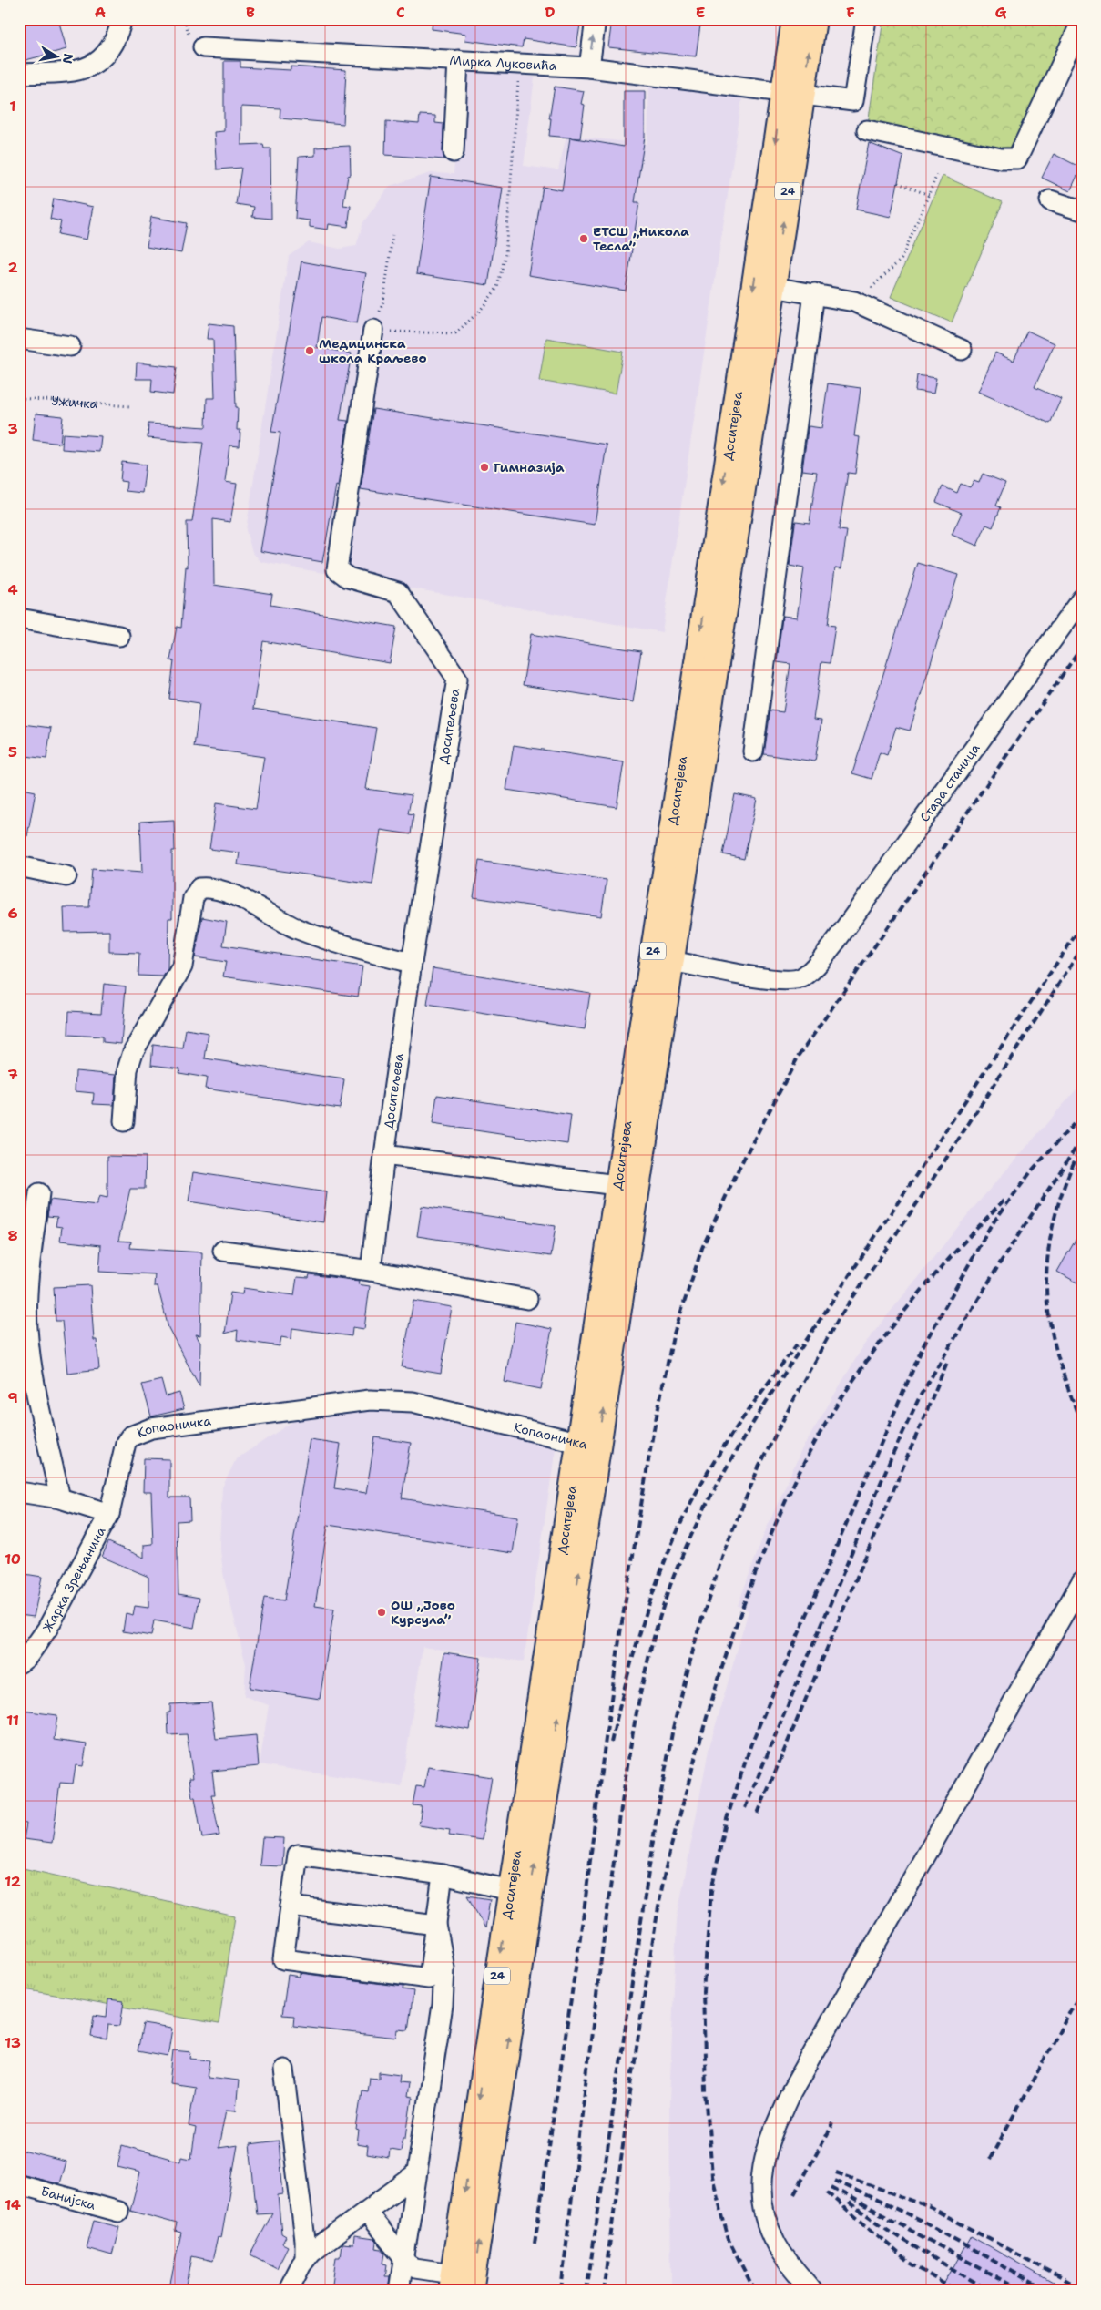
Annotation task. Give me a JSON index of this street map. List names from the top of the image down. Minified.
{"streets":{"main road":["24","Доситејева"],"street":["Мирка Луковића","Доситељева","Стара станица","Копаоничка","Жарка Зрењанина","Банијска"],"path":["Ужичка"]},"crossings":[["Мирка Луковића","Доситејева"],["Доситејева","Стара станица"],["Доситејева","Копаоничка"],["Копаоничка","Жарка Зрењанина"]],"places":["ЕТСШ „Никола Тесла”","Медицинска школа Краљево","Гимназија","ОШ „Јово Курсула”"],"north":"right","grid":{"columns":["A","B","C","D","E","F","G"],"rows":["1","2","3","4","5","6","7","8","9","10","11","12","13","14"]}}
